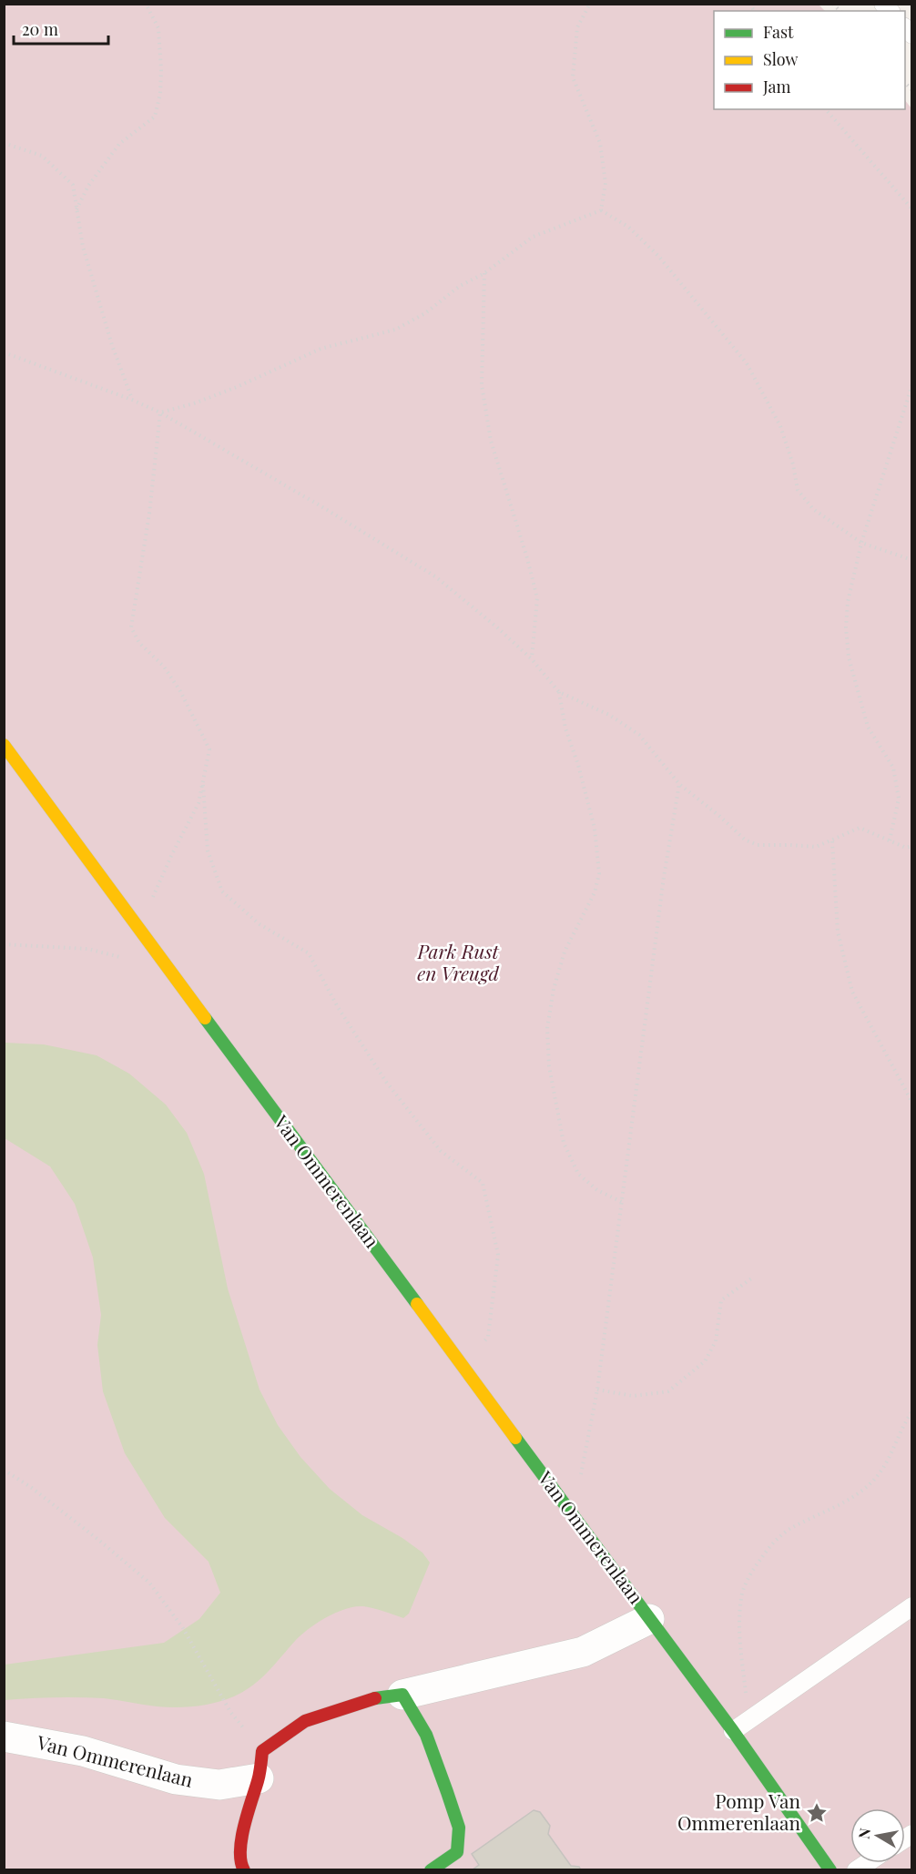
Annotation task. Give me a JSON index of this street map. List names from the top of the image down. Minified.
{"streets":{"street":["Van Ommerenlaan"]},"parks":["Park Rust en Vreugd"],"places":{"place":["Pomp Van Ommerenlaan"]},"legend":["Fast","Slow","Jam"],"scale_bar":"20 m","north":"left"}
